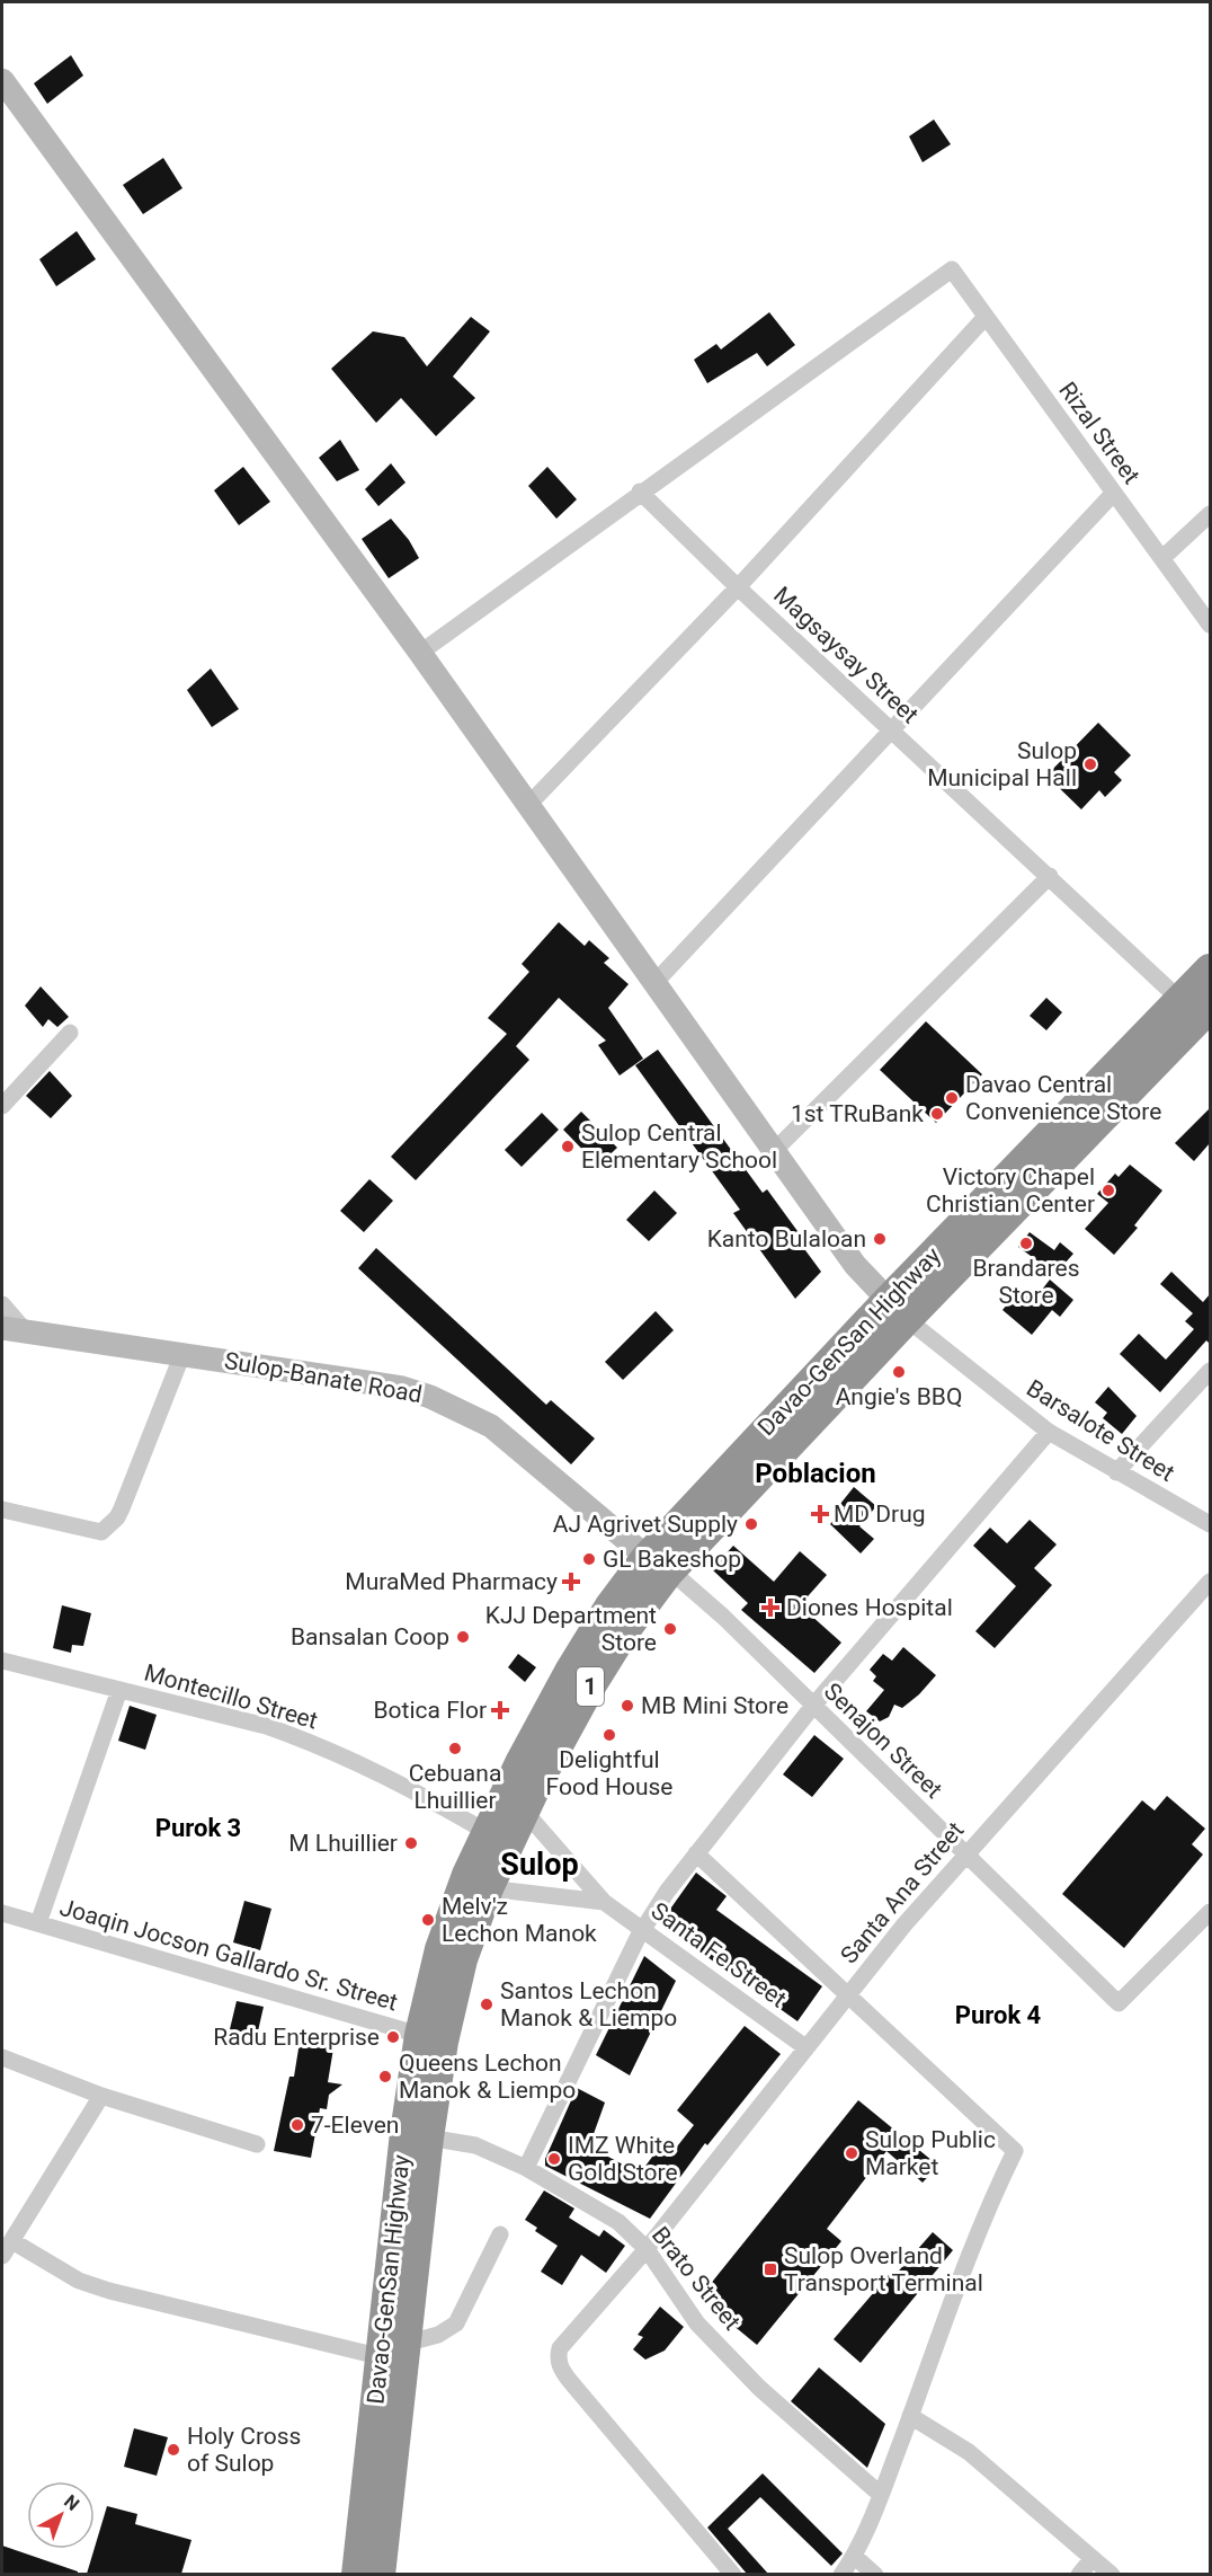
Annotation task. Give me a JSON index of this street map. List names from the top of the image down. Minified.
{"streets":{"highway":["Davao-GenSan Highway","1"],"street":["Rizal Street","Magsaysay Street","Sulop-Banate Road","Barsalote Street","Montecillo Street","Senajon Street","Santa Ana Street","Joaqin Jocson Gallardo Sr. Street","Santa Fe Street","Brato Street"]},"crossings":[["Rizal Street","Magsaysay Street"],["Magsaysay Street","Davao-GenSan Highway"],["Davao-GenSan Highway","Sulop-Banate Road"],["Davao-GenSan Highway","Barsalote Street"],["Davao-GenSan Highway","Montecillo Street"],["Davao-GenSan Highway","Senajon Street"],["Davao-GenSan Highway","Joaqin Jocson Gallardo Sr. Street"],["Davao-GenSan Highway","Santa Fe Street"],["Davao-GenSan Highway","Brato Street"],["Sulop-Banate Road","Senajon Street"],["Senajon Street","Santa Ana Street"],["Santa Ana Street","Santa Fe Street"],["Santa Ana Street","Brato Street"]],"districts":["Poblacion","Purok 3","Sulop","Purok 4"],"places":{"other":["Sulop Municipal Hall","Davao Central Convenience Store","1st TRuBank","Sulop Central Elementary School","Victory Chapel Christian Center","Kanto Bulaloan","Brandares Store","Angie's BBQ","AJ Agrivet Supply","GL Bakeshop","KJJ Department Store","Bansalan Coop","MB Mini Store","Delightful Food House","Cebuana Lhuillier","M Lhuillier","Melv'z Lechon Manok","Santos Lechon Manok & Liempo","Radu Enterprise","Queens Lechon Manok & Liempo","7-Eleven","Sulop Public Market","IMZ White Gold Store","Holy Cross of Sulop"],"health":["MD Drug","MuraMed Pharmacy","Diones Hospital","Botica Flor"],"transit":["Sulop Overland Transport Terminal"]},"north":"top right"}
